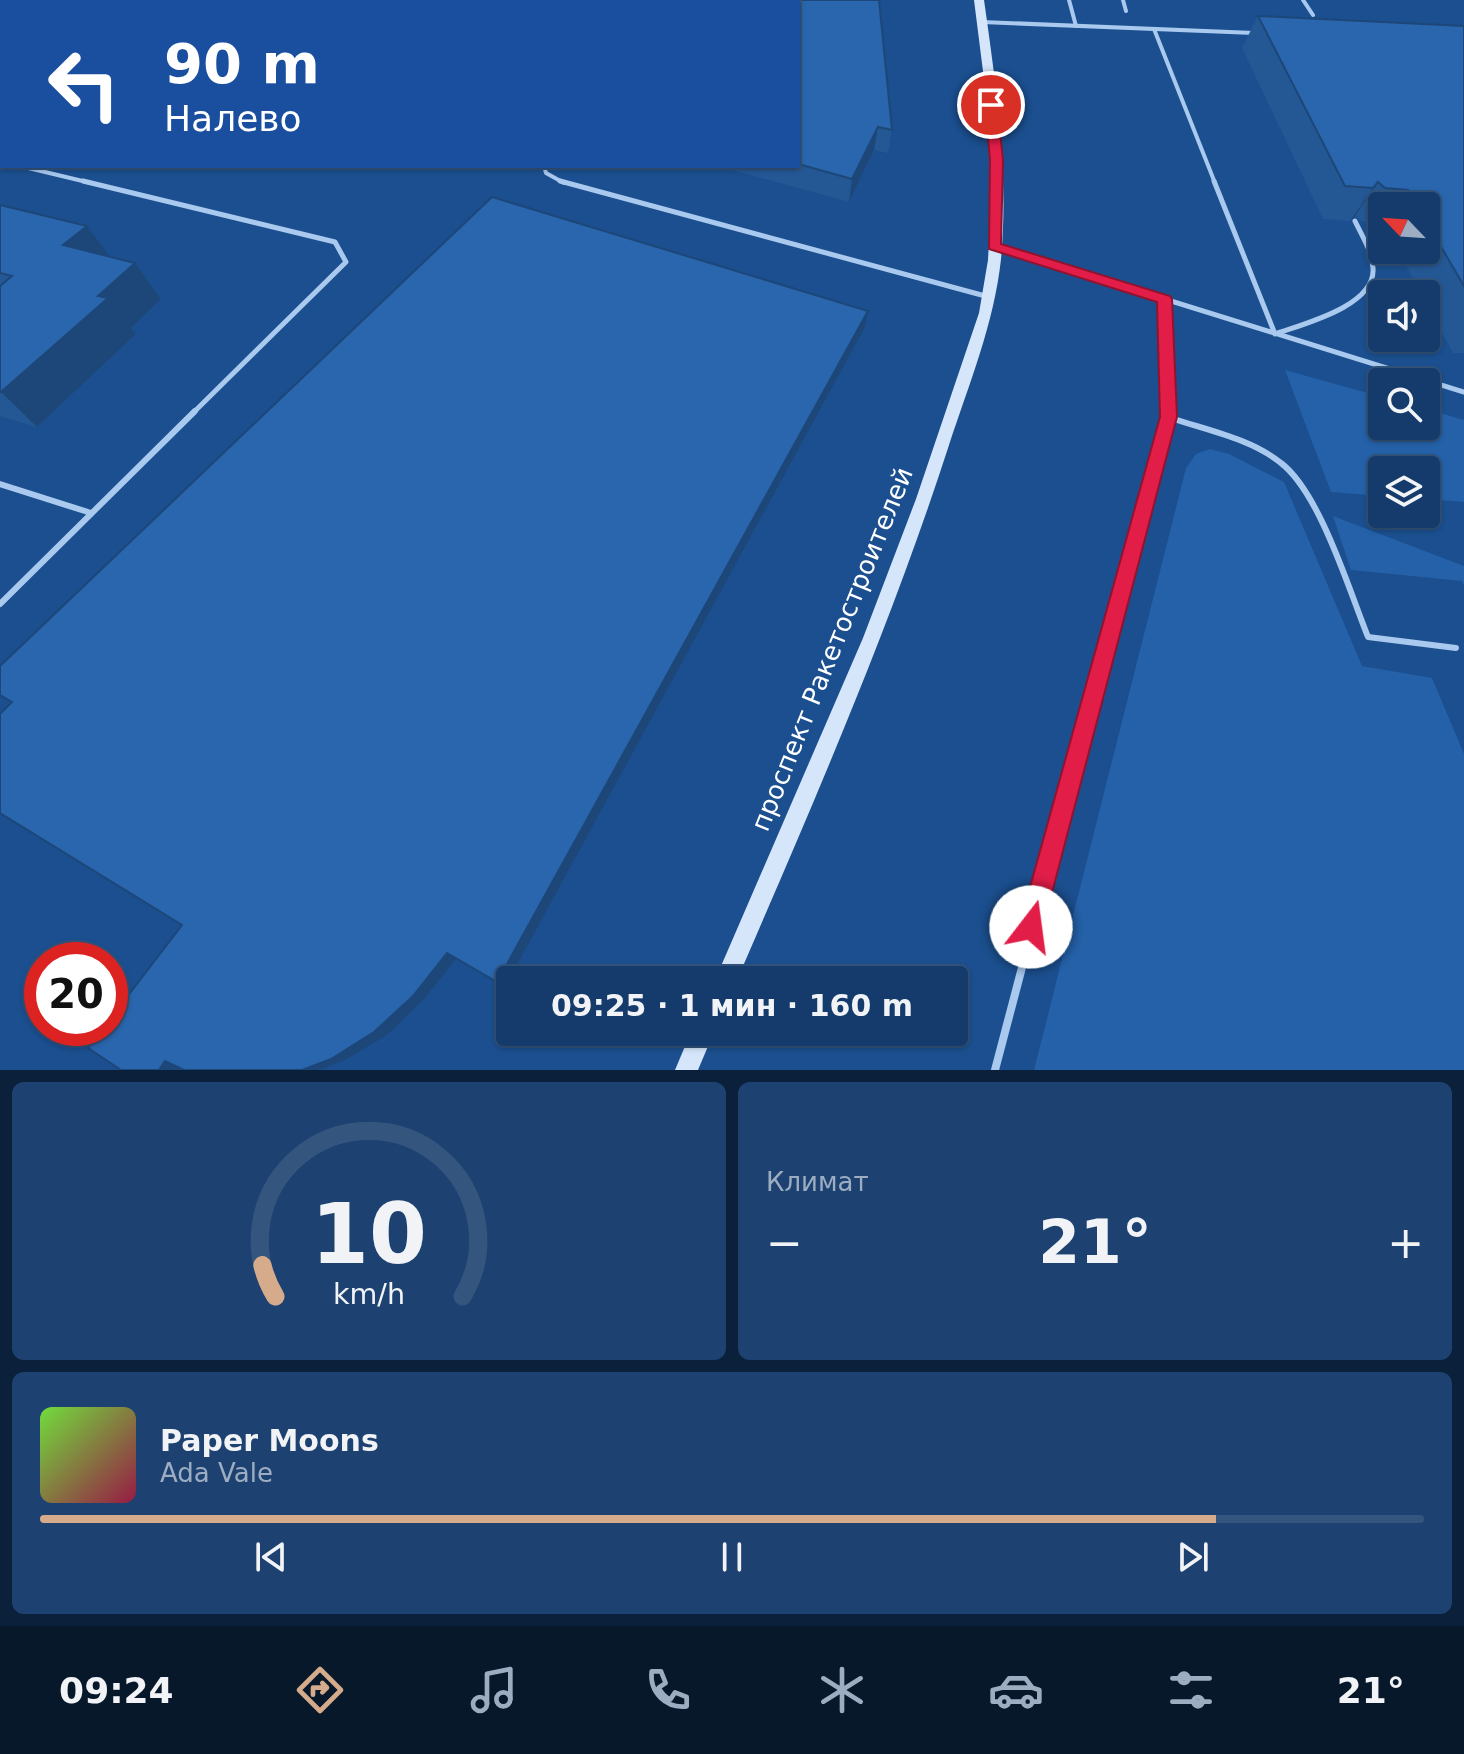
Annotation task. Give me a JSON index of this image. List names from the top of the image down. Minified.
{"streets":{"main road":["проспект Ракетостроителей"]},"north":"top left","page":{"turn":["90 m","Налево"],"limit":"20","trip":"09:25 · 1 мин · 160 m","tile":"Климат","heat":["−","21°","+"],"song":["Paper Moons","Ada Vale"],"tabs":["09:24","21°"],"gauge":["10","km/h"]}}
